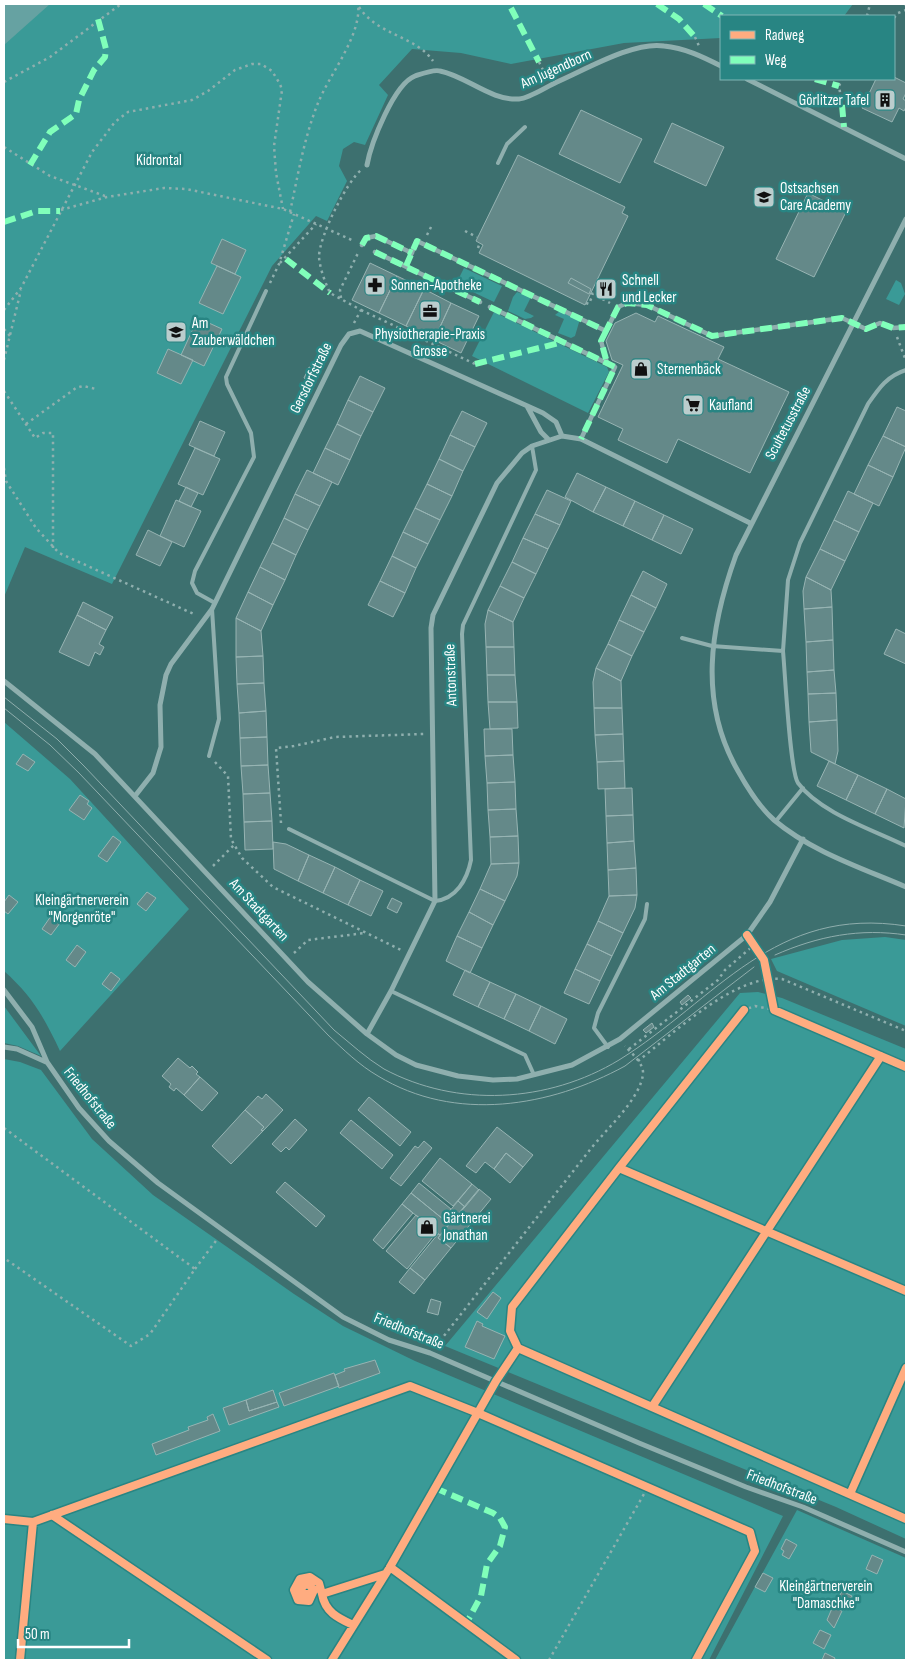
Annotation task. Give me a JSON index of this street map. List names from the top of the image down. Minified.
{"streets":{"street":["Am Jugendborn","Gersdorfstraße","Scultetusstraße","Antonstraße","Am Stadtgarten","Friedhofstraße"]},"crossings":[["Gersdorfstraße","Antonstraße"],["Gersdorfstraße","Am Stadtgarten"],["Scultetusstraße","Antonstraße"],["Scultetusstraße","Am Stadtgarten"],["Antonstraße","Am Stadtgarten"]],"parks":["Kidrontal","Kleingärtnerverein \"Morgenröte\"","Kleingärtnerverein \"Damaschke\""],"places":{"building":["Görlitzer Tafel"],"school or university":["Ostsachsen Care Academy","Am Zauberwäldchen"],"pharmacy":["Sonnen-Apotheke"],"restaurant":["Schnell und Lecker"],"office":["Physiotherapie-Praxis Grosse"],"shop":["Sternenbäck","Gärtnerei Jonathan"],"supermarket":["Kaufland"]},"legend":["Radweg","Weg"],"scale_bar":"50 m"}
